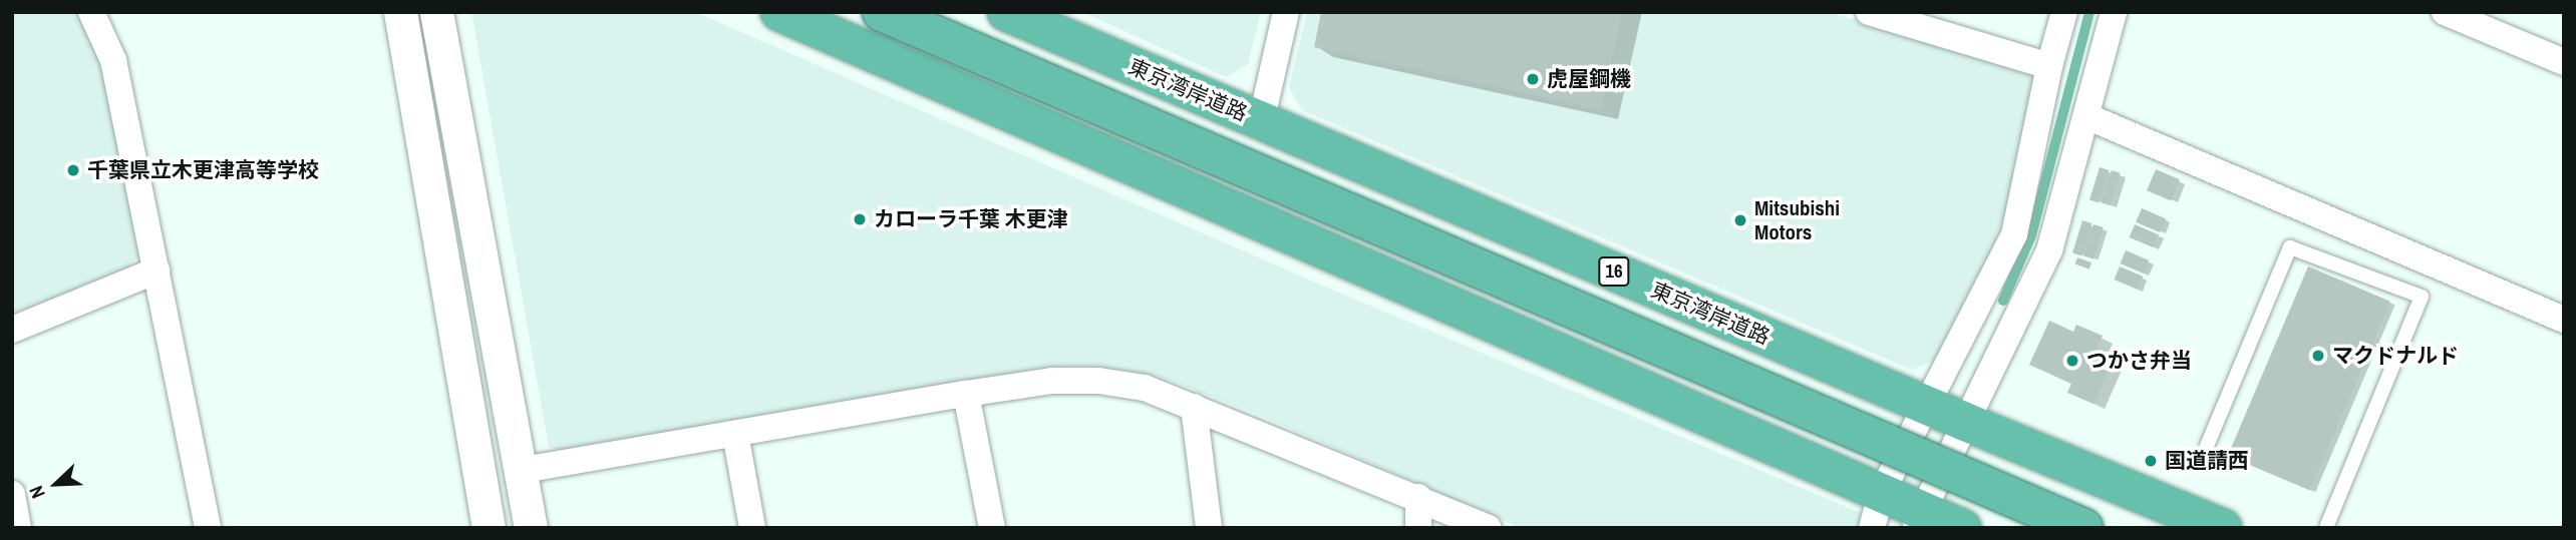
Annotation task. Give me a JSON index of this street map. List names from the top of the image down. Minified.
{"streets":{"highway":["東京湾岸道路","16"]},"places":["虎屋鋼機","千葉県立木更津高等学校","カローラ千葉 木更津","Mitsubishi Motors","マクドナルド","つかさ弁当","国道請西"],"north":"bottom left"}
